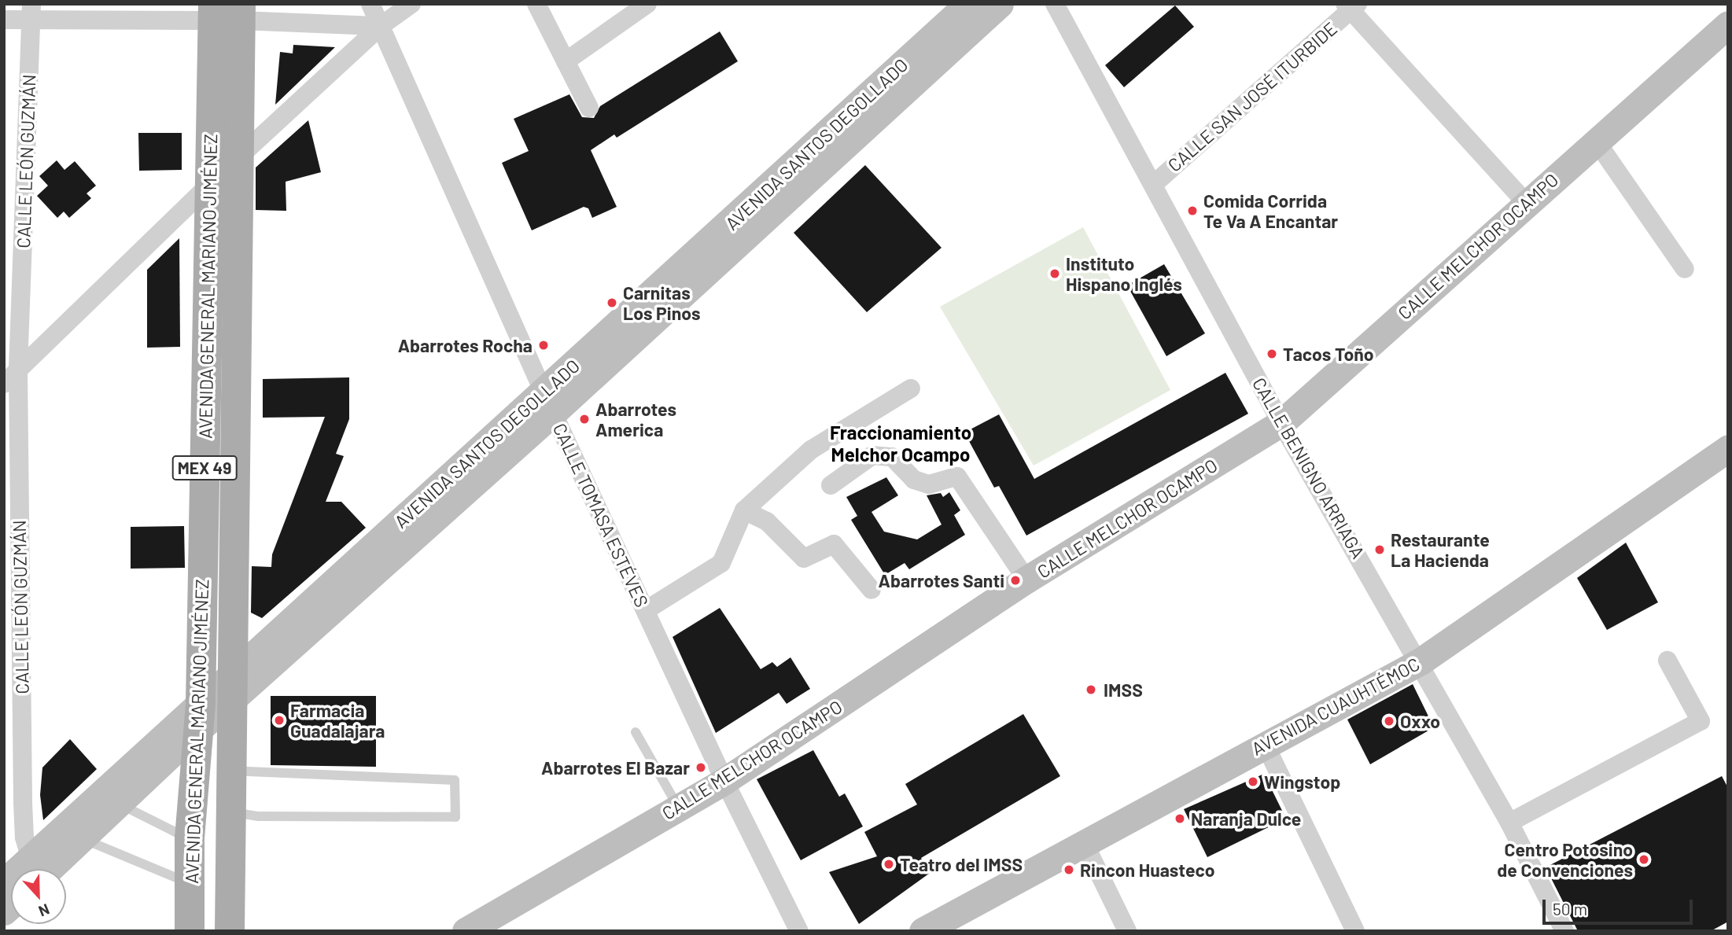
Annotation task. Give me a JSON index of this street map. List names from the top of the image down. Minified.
{"streets":{"main road":["AVENIDA SANTOS DEGOLLADO","CALLE MELCHOR OCAMPO","AVENIDA GENERAL MARIANO JIMÉNEZ","MEX 49","AVENIDA CUAUHTÉMOC"],"street":["CALLE SAN JOSÉ ITURBIDE","CALLE LEÓN GUZMÁN","CALLE BENIGNO ARRIAGA","CALLE TOMASA ESTÉVES"]},"crossings":[["CALLE SAN JOSÉ ITURBIDE","CALLE BENIGNO ARRIAGA"],["AVENIDA SANTOS DEGOLLADO","AVENIDA GENERAL MARIANO JIMÉNEZ"],["AVENIDA SANTOS DEGOLLADO","CALLE TOMASA ESTÉVES"],["CALLE MELCHOR OCAMPO","CALLE BENIGNO ARRIAGA"],["CALLE MELCHOR OCAMPO","CALLE TOMASA ESTÉVES"],["CALLE BENIGNO ARRIAGA","AVENIDA CUAUHTÉMOC"]],"districts":["Fraccionamiento Melchor Ocampo"],"places":["Comida Corrida Te Va A Encantar","Instituto Hispano Inglés","Carnitas Los Pinos","Abarrotes Rocha","Tacos Toño","Abarrotes America","Restaurante La Hacienda","Abarrotes Santi","IMSS","Farmacia Guadalajara","Oxxo","Abarrotes El Bazar","Wingstop","Naranja Dulce","Centro Potosino de Convenciones","Teatro del IMSS","Rincon Huasteco"],"scale_bar":"50 m","north":"bottom"}
